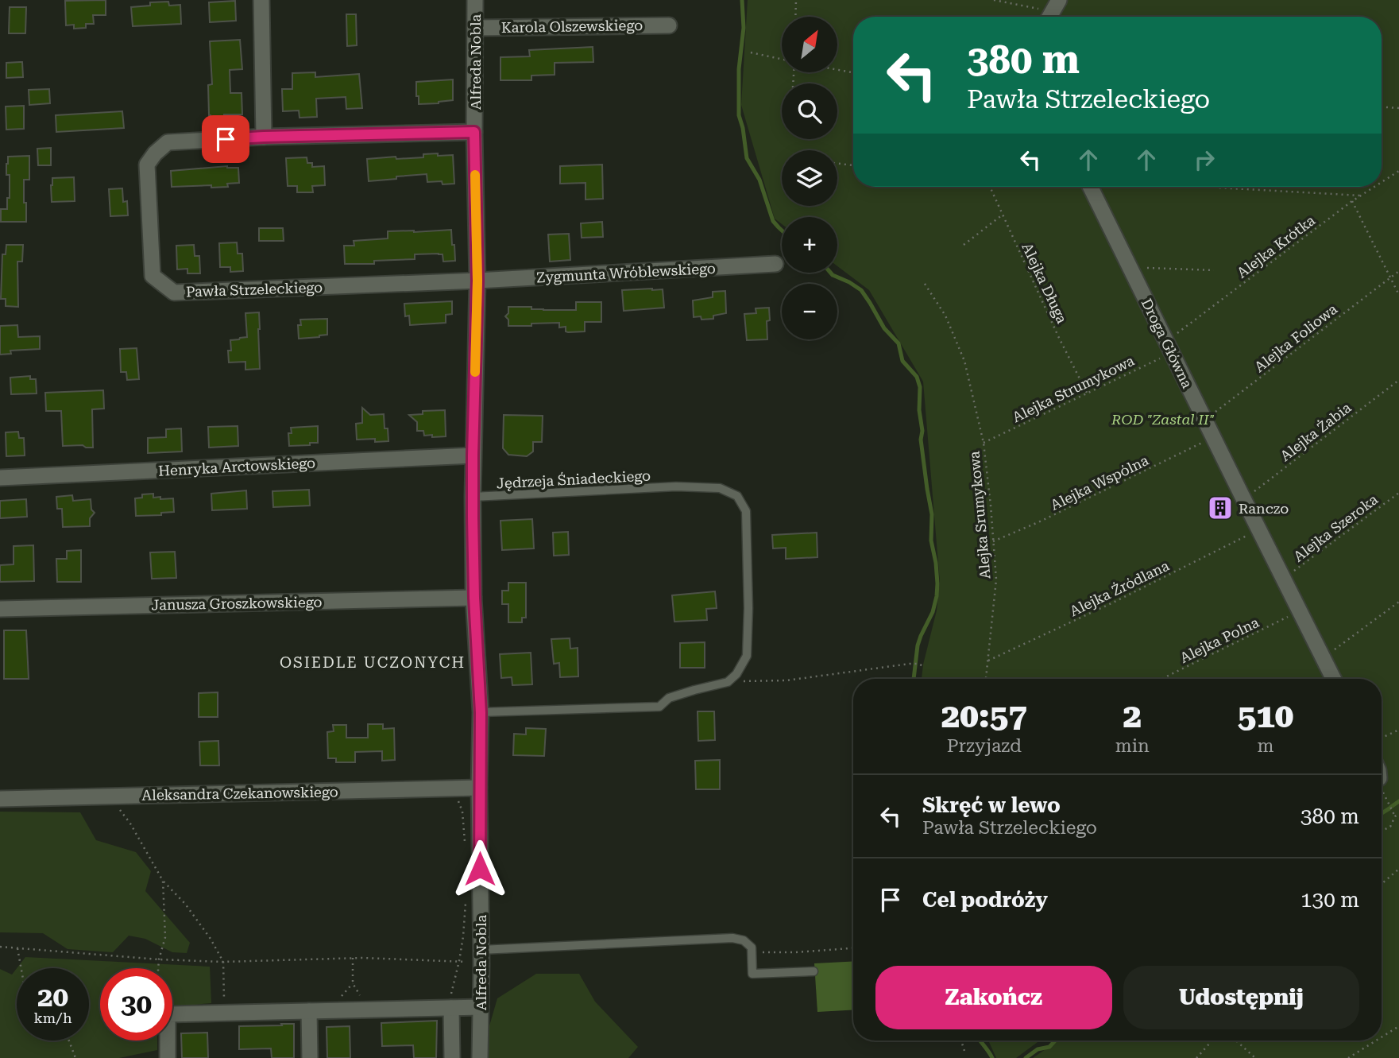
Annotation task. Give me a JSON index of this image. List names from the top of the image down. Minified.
{"streets":{"street":["Karola Olszewskiego","Alfreda Nobla","Zygmunta Wróblewskiego","Pawła Strzeleckiego","Droga Główna","Henryka Arctowskiego","Janusza Groszkowskiego","Aleksandra Czekanowskiego"],"lane":["Jędrzeja Śniadeckiego"],"path":["Alejka Krótka","Alejka Długa","Alejka Foliowa","Alejka Strumykowa","Alejka Żabia","Alejka Wspólna","Alejka Srumykowa","Alejka Szeroka","Alejka Źródlana","Alejka Polna"]},"crossings":[["Karola Olszewskiego","Alfreda Nobla"],["Alfreda Nobla","Zygmunta Wróblewskiego"],["Alfreda Nobla","Pawła Strzeleckiego"],["Alfreda Nobla","Henryka Arctowskiego"],["Alfreda Nobla","Jędrzeja Śniadeckiego"],["Alfreda Nobla","Janusza Groszkowskiego"],["Alfreda Nobla","Aleksandra Czekanowskiego"],["Alejka Krótka","Droga Główna"],["Alejka Krótka","Alejka Strumykowa"],["Zygmunta Wróblewskiego","Pawła Strzeleckiego"],["Alejka Długa","Alejka Strumykowa"],["Alejka Foliowa","Droga Główna"],["Droga Główna","Alejka Strumykowa"],["Droga Główna","Alejka Żabia"],["Droga Główna","Alejka Wspólna"],["Droga Główna","Alejka Szeroka"],["Droga Główna","Alejka Źródlana"],["Droga Główna","Alejka Polna"],["Alejka Strumykowa","Alejka Srumykowa"],["Alejka Wspólna","Alejka Srumykowa"],["Alejka Srumykowa","Alejka Źródlana"]],"districts":["OSIEDLE UCZONYCH"],"parks":["ROD \"Zastal II\""],"places":{"building":["Ranczo"]},"north":"top right","page":{"map_buttons":["+","−"],"turn":["380 m","Pawła Strzeleckiego"],"eta":["20:57","Przyjazd","2","min","510","m"],"list":[{"name":"Skręć w lewo","note":"Pawła Strzeleckiego","value":"380 m"},{"name":"Cel podróży","value":"130 m"}],"buttons":["Zakończ","Udostępnij"],"speed":"20 km/h","limit":"30"}}
